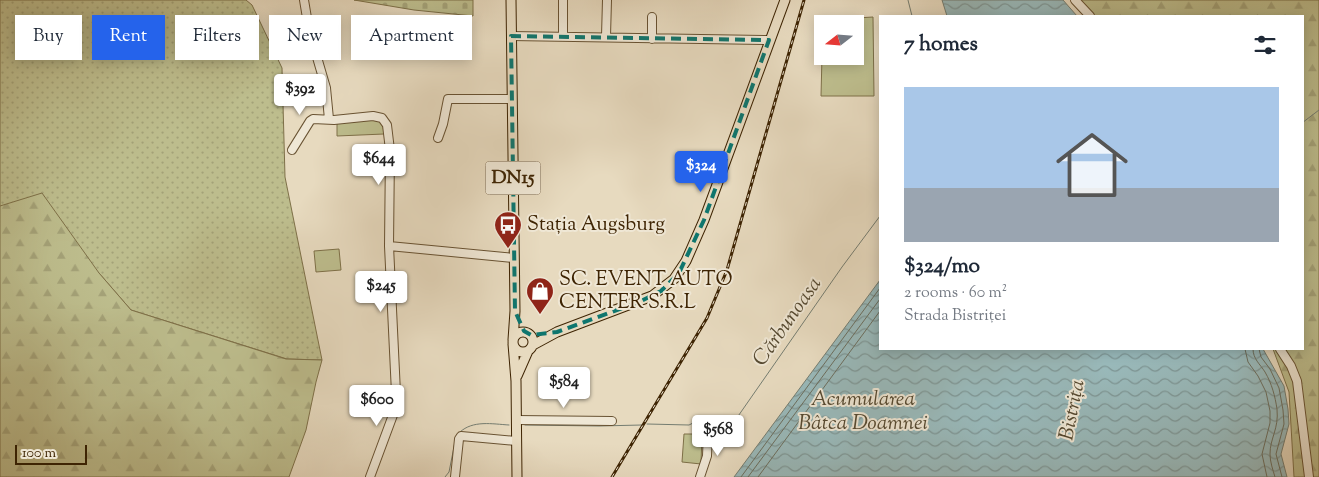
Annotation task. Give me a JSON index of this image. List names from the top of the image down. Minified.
{"streets":{"main road":["DN15"]},"water":["Cărbunoasa","Acumularea Bâtca Doamnei","Bistrița"],"places":{"bus stop":["Stația Augsburg"],"shop":["SC. EVENT AUTO CENTER S.R.L"]},"scale_bar":"100 m","north":"left","page":{"chip":["Buy","Rent","Filters","New","Apartment"],"heading":"7 homes","price":["$392","$644","$324","$245","$584","$600","$568"],"list":[{"name":"$324/mo","note":"2 rooms · 60 m² · Strada Bistriței"}],"scale":"100 m"}}
